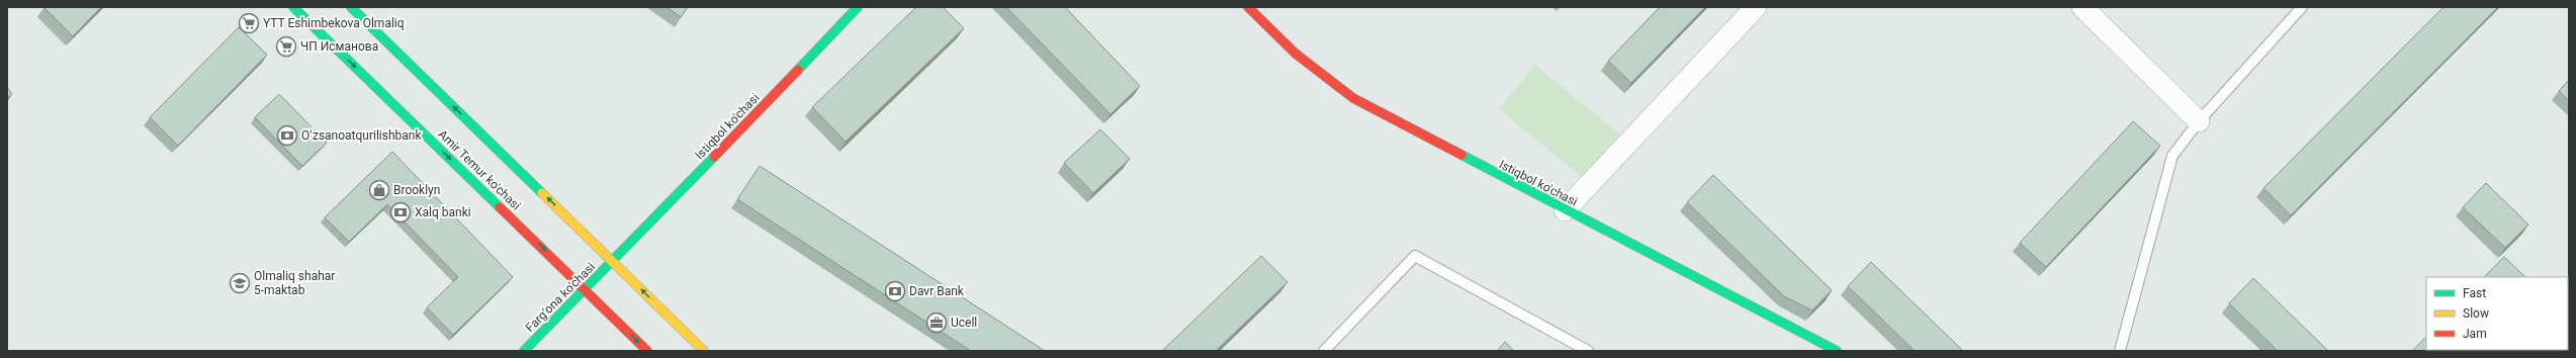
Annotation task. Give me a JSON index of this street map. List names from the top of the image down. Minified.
{"streets":{"street":["Istiqbol ko'chasi","Amir Temur ko'chasi","Farg‘ona ko'chasi"]},"crossings":[["Istiqbol ko'chasi","Farg‘ona ko'chasi"],["Amir Temur ko'chasi","Farg‘ona ko'chasi"]],"places":{"supermarket":["YTT Eshimbekova Olmaliq","ЧП Исманова"],"bank":["Oʻzsanoatqurilishbank","Xalq banki","Davr Bank"],"shop":["Brooklyn"],"school or university":["Olmaliq shahar 5-maktab"],"office":["Ucell"]},"legend":["Fast","Slow","Jam"]}
